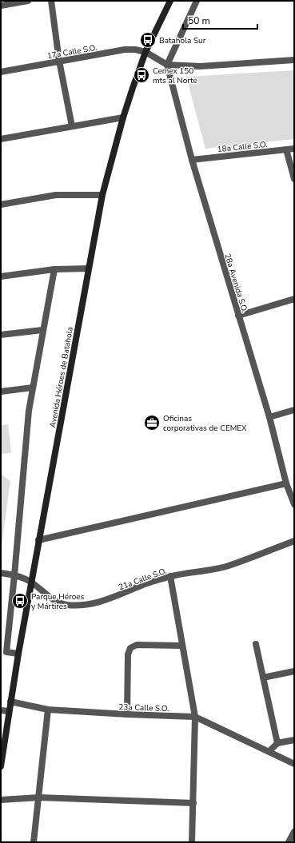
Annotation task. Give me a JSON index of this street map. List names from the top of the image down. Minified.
{"streets":{"main road":["Avenida Héroes de Batahola"],"street":["17a Calle S.O.","18a Calle S.O.","28a Avenida S.O.","21a Calle S.O.","23a Calle S.O."]},"crossings":[["17a Calle S.O.","Avenida Héroes de Batahola"],["18a Calle S.O.","28a Avenida S.O."],["Avenida Héroes de Batahola","21a Calle S.O."],["Avenida Héroes de Batahola","23a Calle S.O."]],"places":{"bus stop":["Batahola Sur","Cemex 150 mts al Norte","Parque Héroes y Mártires"],"office":["Oficinas corporativas de CEMEX"]},"scale_bar":"50 m"}
